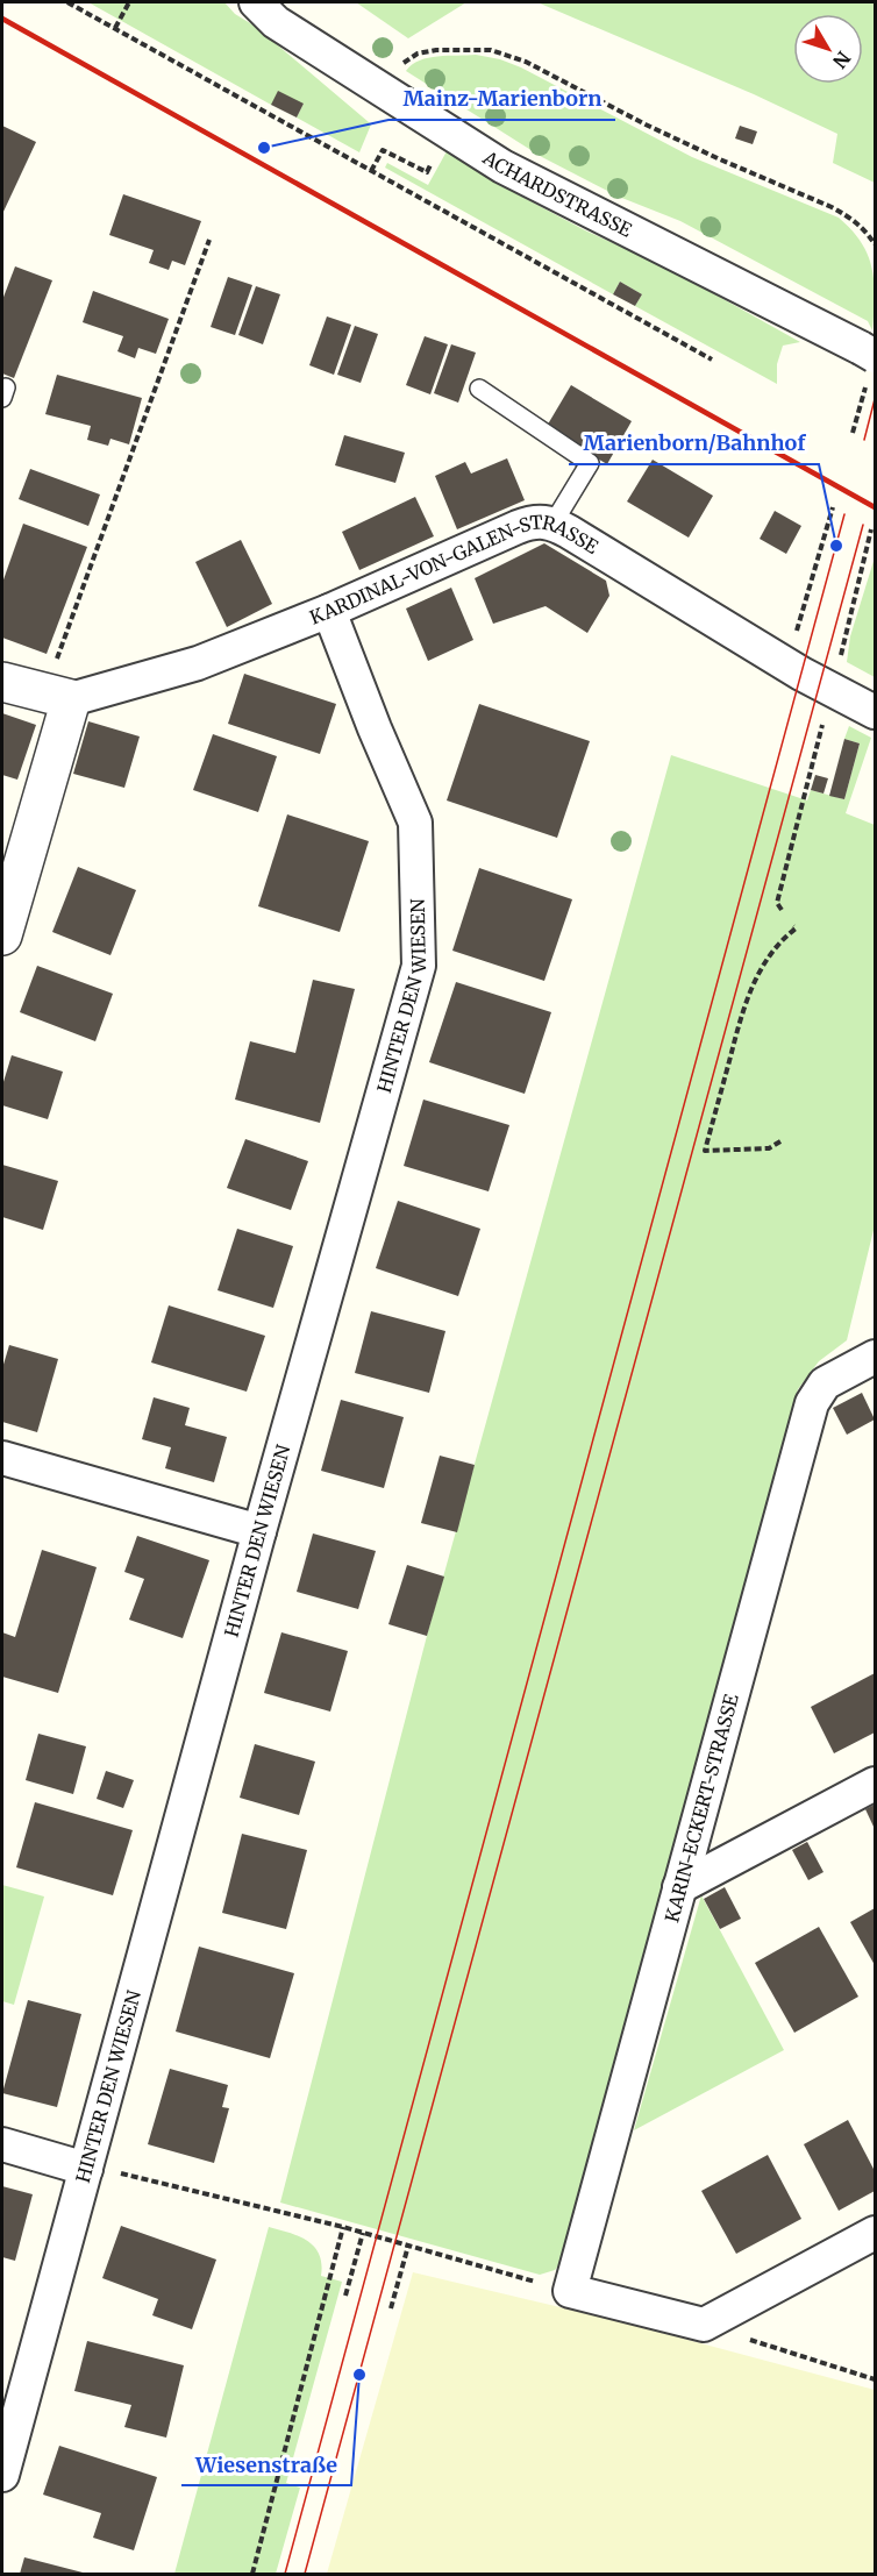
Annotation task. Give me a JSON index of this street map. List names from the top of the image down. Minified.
{"streets":{"street":["ACHARDSTRASSE","KARDINAL-VON-GALEN-STRASSE","HINTER DEN WIESEN","KARIN-ECKERT-STRASSE"]},"crossings":[["KARDINAL-VON-GALEN-STRASSE","HINTER DEN WIESEN"]],"places":["Mainz-Marienborn","Marienborn/Bahnhof","Wiesenstraße"],"north":"bottom right"}
